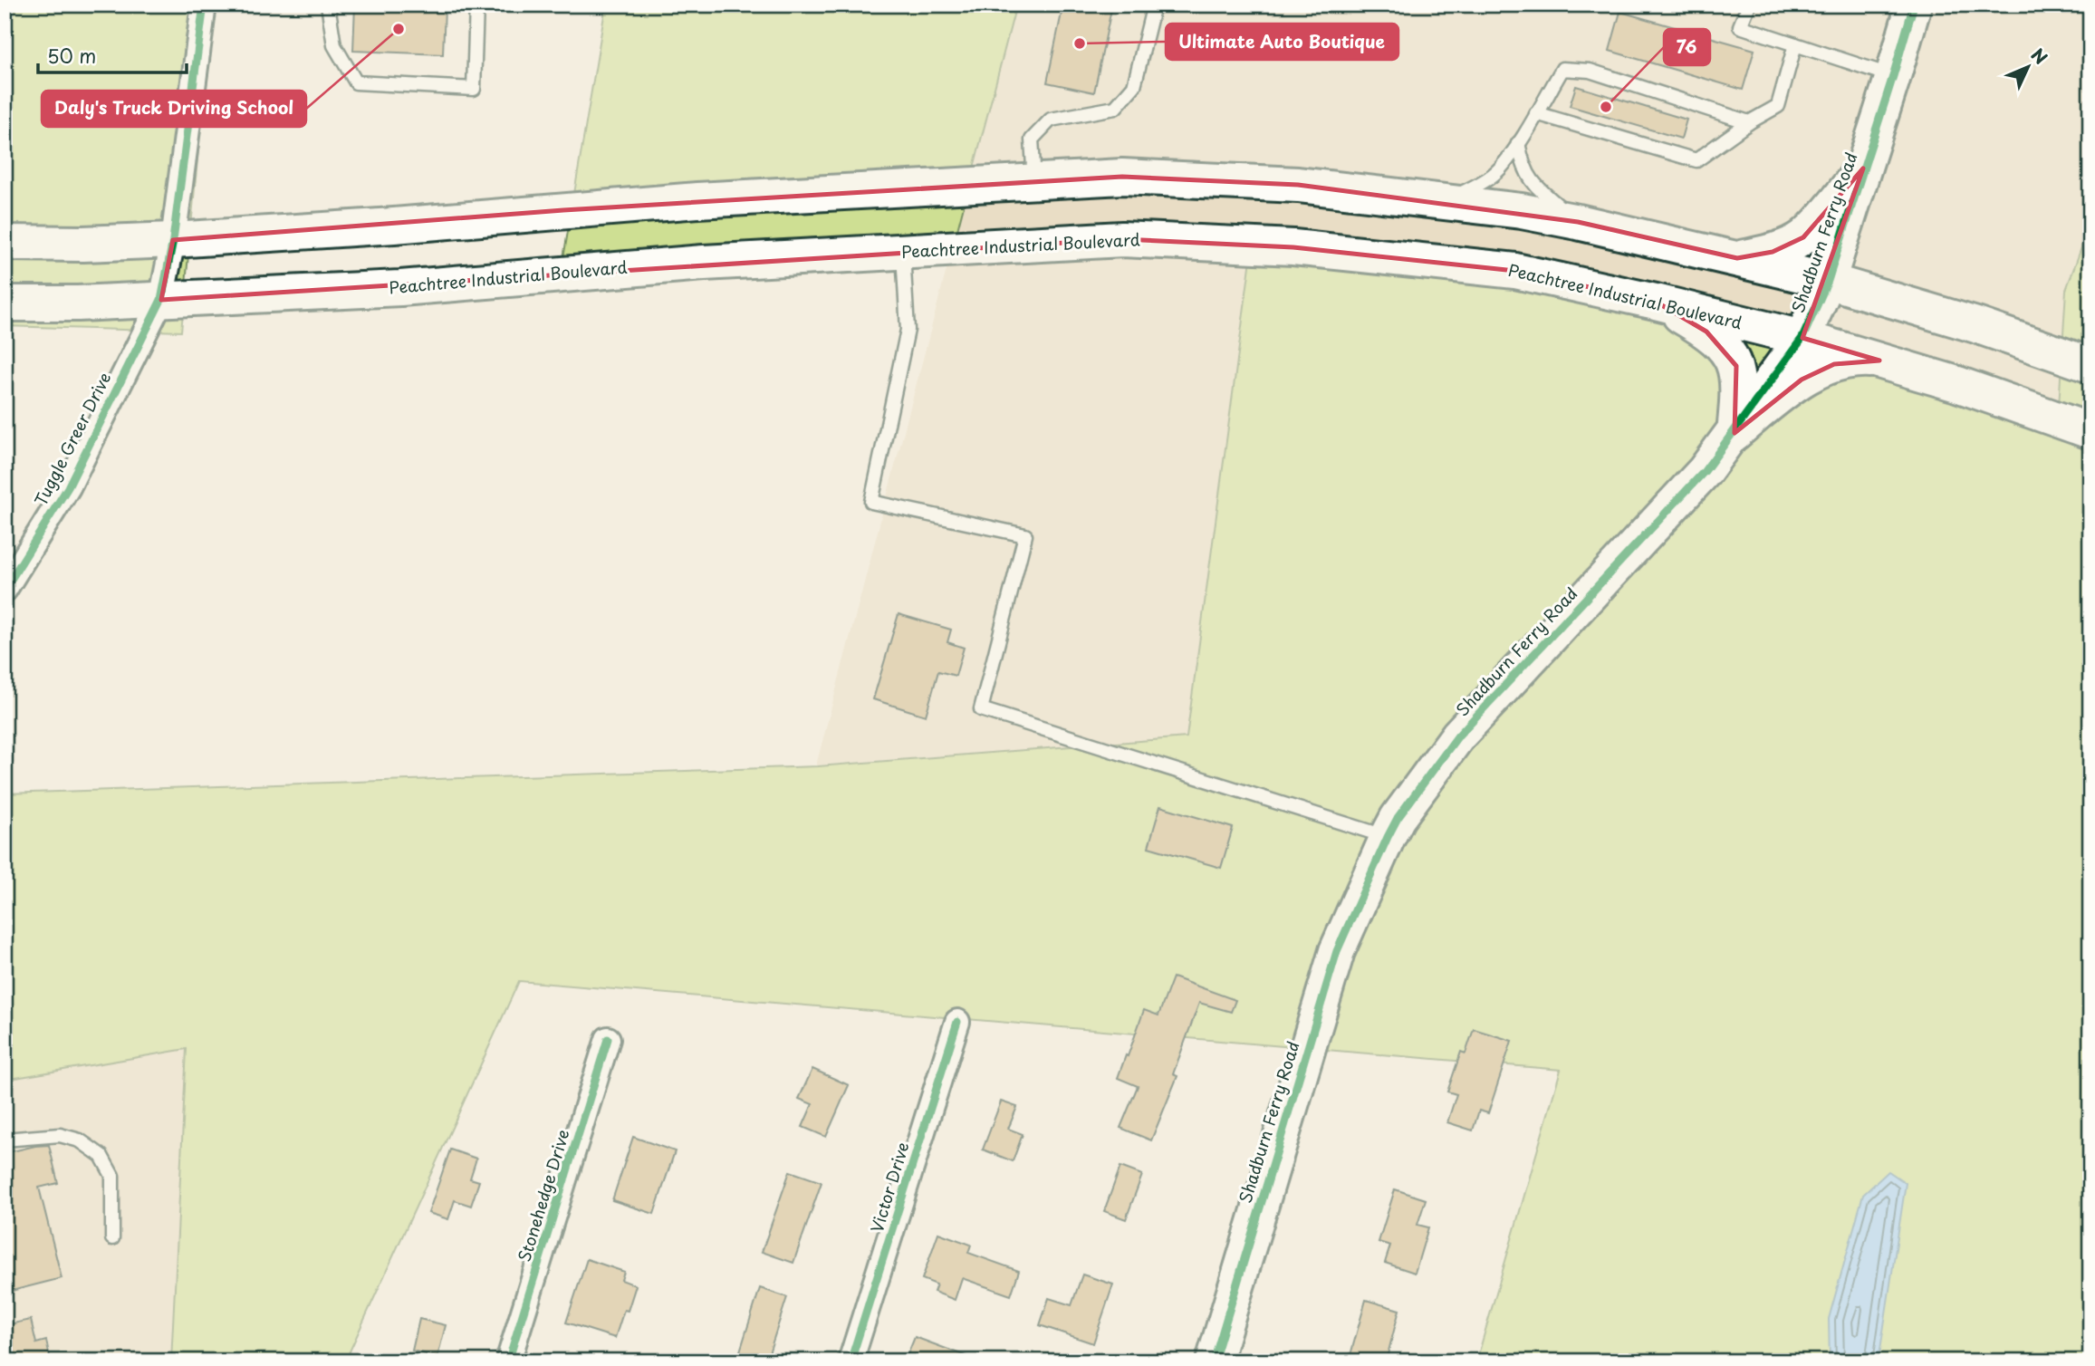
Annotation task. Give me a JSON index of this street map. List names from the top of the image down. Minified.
{"streets":{"main road":["Shadburn Ferry Road","Peachtree Industrial Boulevard"],"street":["Tuggle Greer Drive","Victor Drive","Stonehedge Drive"]},"crossings":[["Shadburn Ferry Road","Peachtree Industrial Boulevard"],["Peachtree Industrial Boulevard","Tuggle Greer Drive"]],"places":["Daly's Truck Driving School","Ultimate Auto Boutique","76"],"scale_bar":"50 m","north":"top right"}
